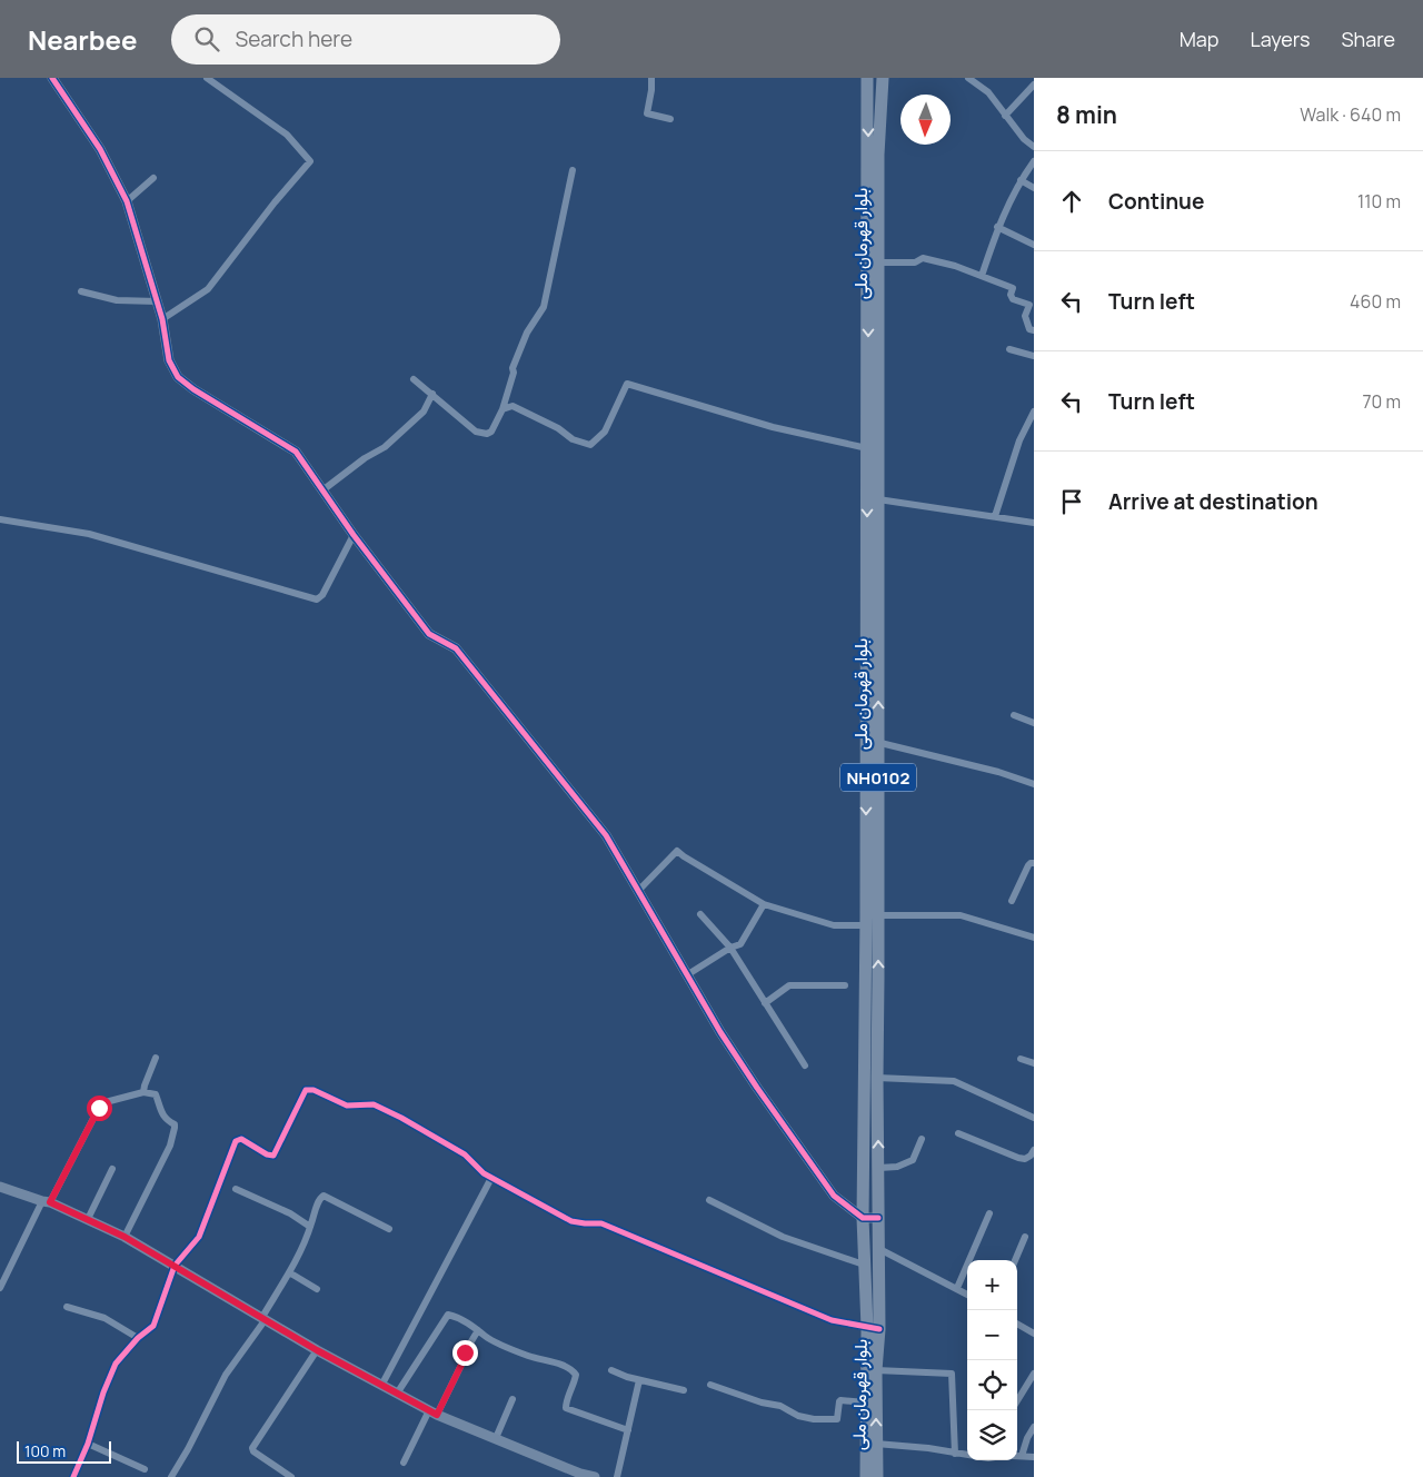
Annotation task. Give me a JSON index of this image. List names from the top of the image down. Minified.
{"streets":{"highway":["بلوار قهرمان ملی","NH0102"]},"scale_bar":"100 m","north":"bottom","page":{"header":"Nearbee","search":"Search here","nav":["Map","Layers","Share"],"heading":["8 min","Walk · 640 m"],"list":[["Continue","110 m"],["Turn left","460 m"],["Turn left","70 m"],"Arrive at destination"],"map_buttons":["+","−"],"scale":"100 m"}}
